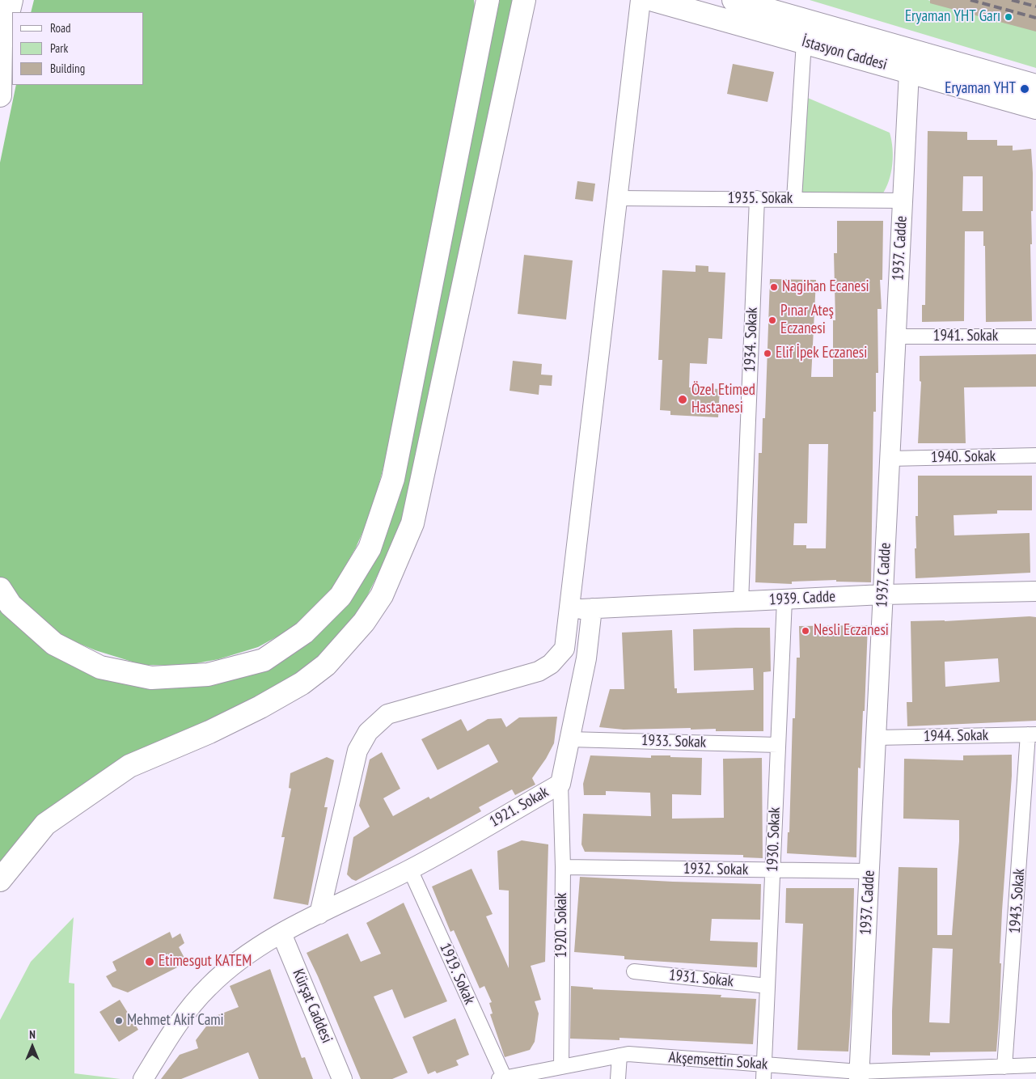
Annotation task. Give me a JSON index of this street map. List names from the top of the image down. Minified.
{"streets":{"main road":["İstasyon Caddesi"],"street":["1935. Sokak","1937. Cadde","1941. Sokak","1934. Sokak","1940. Sokak","1939. Cadde","1944. Sokak","1933. Sokak","1921. Sokak","1930. Sokak","1932. Sokak","1943. Sokak","1920. Sokak","1919. Sokak","1931. Sokak","Kürşat Caddesi","Akşemsettin Sokak"]},"crossings":[["İstasyon Caddesi","1937. Cadde"],["1935. Sokak","1937. Cadde"],["1935. Sokak","1934. Sokak"],["1937. Cadde","1941. Sokak"],["1937. Cadde","1940. Sokak"],["1937. Cadde","1939. Cadde"],["1937. Cadde","1944. Sokak"],["1937. Cadde","1932. Sokak"],["1937. Cadde","Akşemsettin Sokak"],["1934. Sokak","1939. Cadde"],["1939. Cadde","1921. Sokak"],["1939. Cadde","1930. Sokak"],["1944. Sokak","1943. Sokak"],["1933. Sokak","1921. Sokak"],["1933. Sokak","1930. Sokak"],["1921. Sokak","1920. Sokak"],["1921. Sokak","1919. Sokak"],["1921. Sokak","Kürşat Caddesi"],["1930. Sokak","1932. Sokak"],["1930. Sokak","1931. Sokak"],["1930. Sokak","Akşemsettin Sokak"],["1932. Sokak","1920. Sokak"],["1943. Sokak","Akşemsettin Sokak"],["1920. Sokak","Akşemsettin Sokak"],["1919. Sokak","Akşemsettin Sokak"]],"places":["Eryaman YHT Garı","Eryaman YHT","Nagihan Ecanesi","Pınar Ateş Eczanesi","Elif İpek Eczanesi","Özel Etimed Hastanesi","Nesli Eczanesi","Etimesgut KATEM","Mehmet Akif Cami"],"legend":["Road","Park","Building"],"north":"top"}
